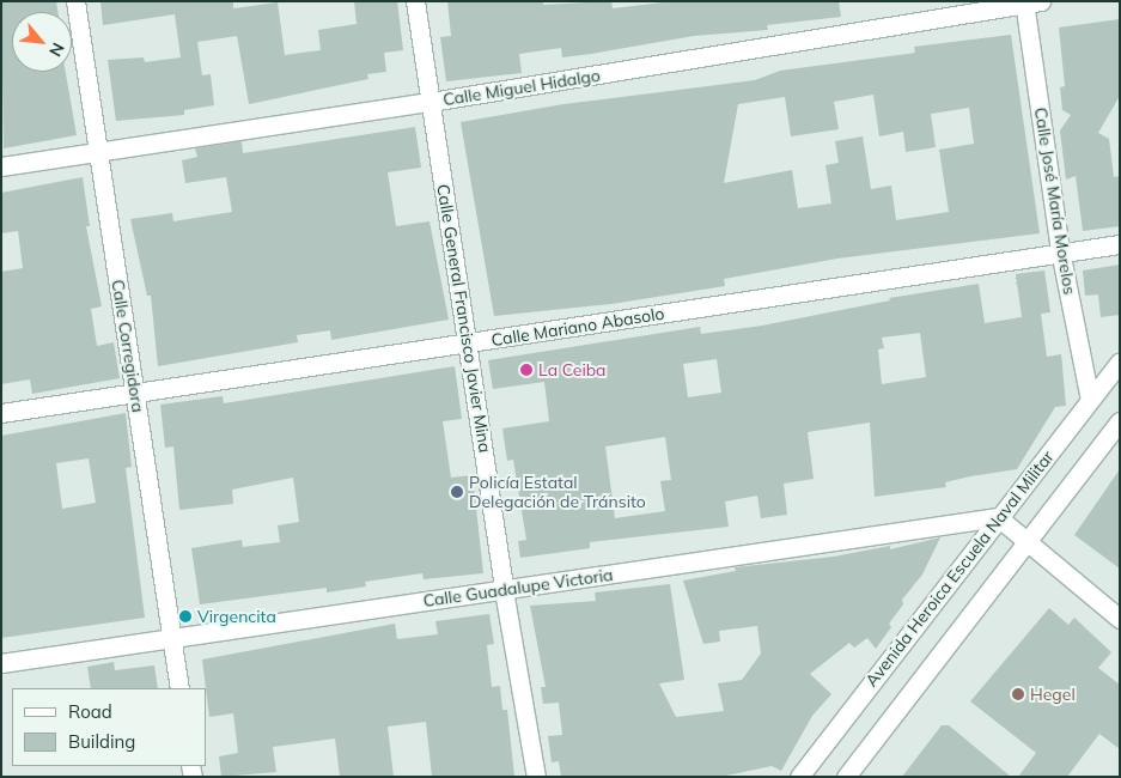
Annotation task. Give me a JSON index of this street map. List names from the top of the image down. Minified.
{"streets":{"street":["Calle Miguel Hidalgo","Calle José María Morelos","Calle General Francisco Javier Mina","Calle Mariano Abasolo","Calle Corregidora","Avenida Heroica Escuela Naval Militar","Calle Guadalupe Victoria"]},"crossings":[["Calle Miguel Hidalgo","Calle José María Morelos"],["Calle Miguel Hidalgo","Calle General Francisco Javier Mina"],["Calle Miguel Hidalgo","Calle Corregidora"],["Calle José María Morelos","Calle Mariano Abasolo"],["Calle José María Morelos","Avenida Heroica Escuela Naval Militar"],["Calle General Francisco Javier Mina","Calle Mariano Abasolo"],["Calle General Francisco Javier Mina","Calle Guadalupe Victoria"],["Calle Mariano Abasolo","Calle Corregidora"],["Calle Corregidora","Calle Guadalupe Victoria"],["Avenida Heroica Escuela Naval Militar","Calle Guadalupe Victoria"]],"places":["La Ceiba","Policía Estatal Delegación de Tránsito","Virgencita","Hegel"],"legend":["Road","Building"],"north":"bottom right"}
